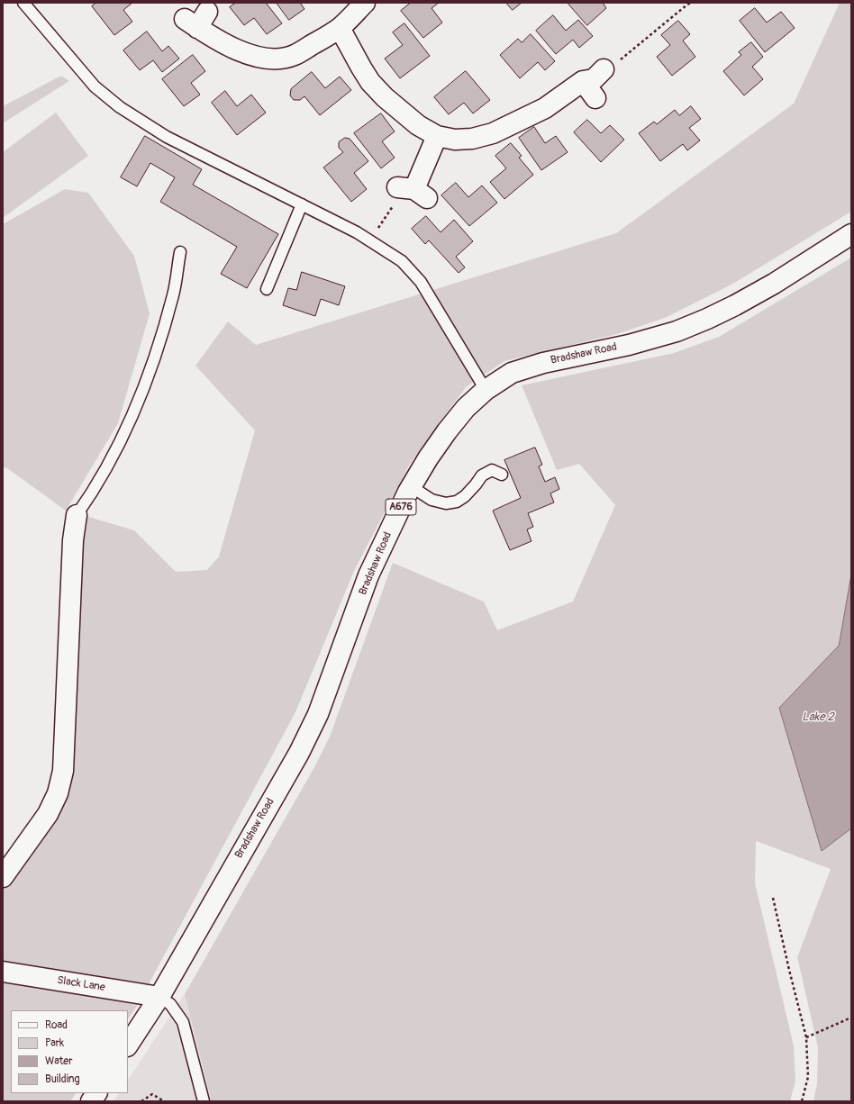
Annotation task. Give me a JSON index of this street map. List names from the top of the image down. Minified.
{"streets":{"main road":["Bradshaw Road","A676","Slack Lane"]},"crossings":[["Bradshaw Road","Slack Lane"]],"water":["Lake 2"],"legend":["Road","Park","Water","Building"]}
